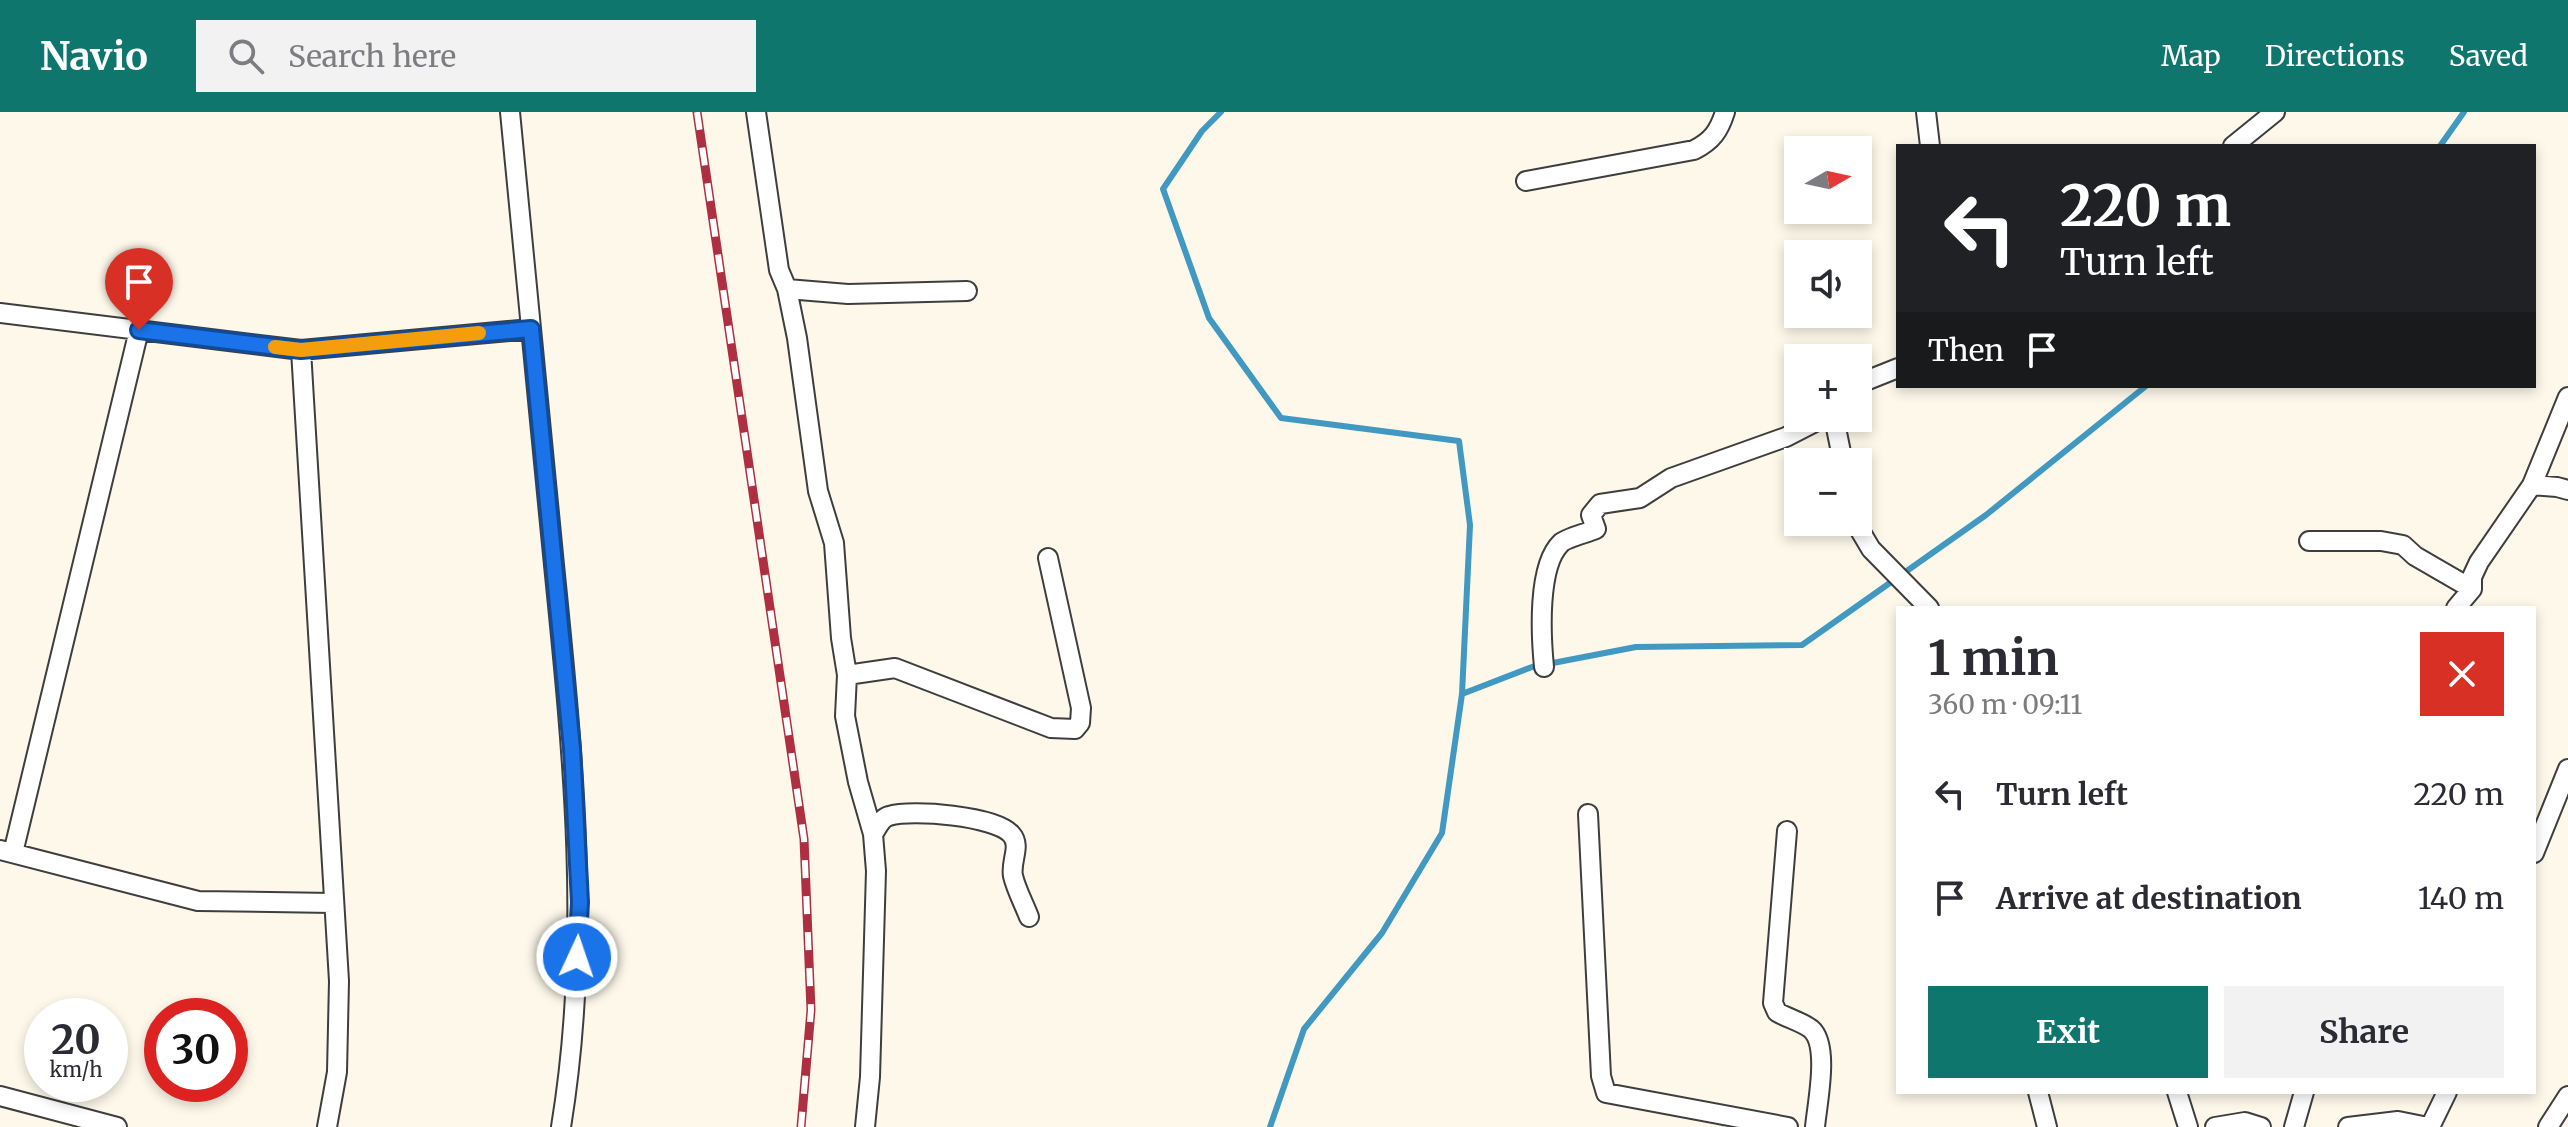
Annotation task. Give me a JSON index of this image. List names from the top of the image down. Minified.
{"north":"right","page":{"header":"Navio","search":"Search here","nav":["Map","Directions","Saved"],"map_buttons":["+","−"],"turn":["220 m","Turn left"],"then":"Then","heading":["1 min","360 m · 09:11"],"list":[{"name":"Turn left","value":"220 m"},{"name":"Arrive at destination","value":"140 m"}],"buttons":["Exit","Share"],"speed":"20 km/h","limit":"30"}}
